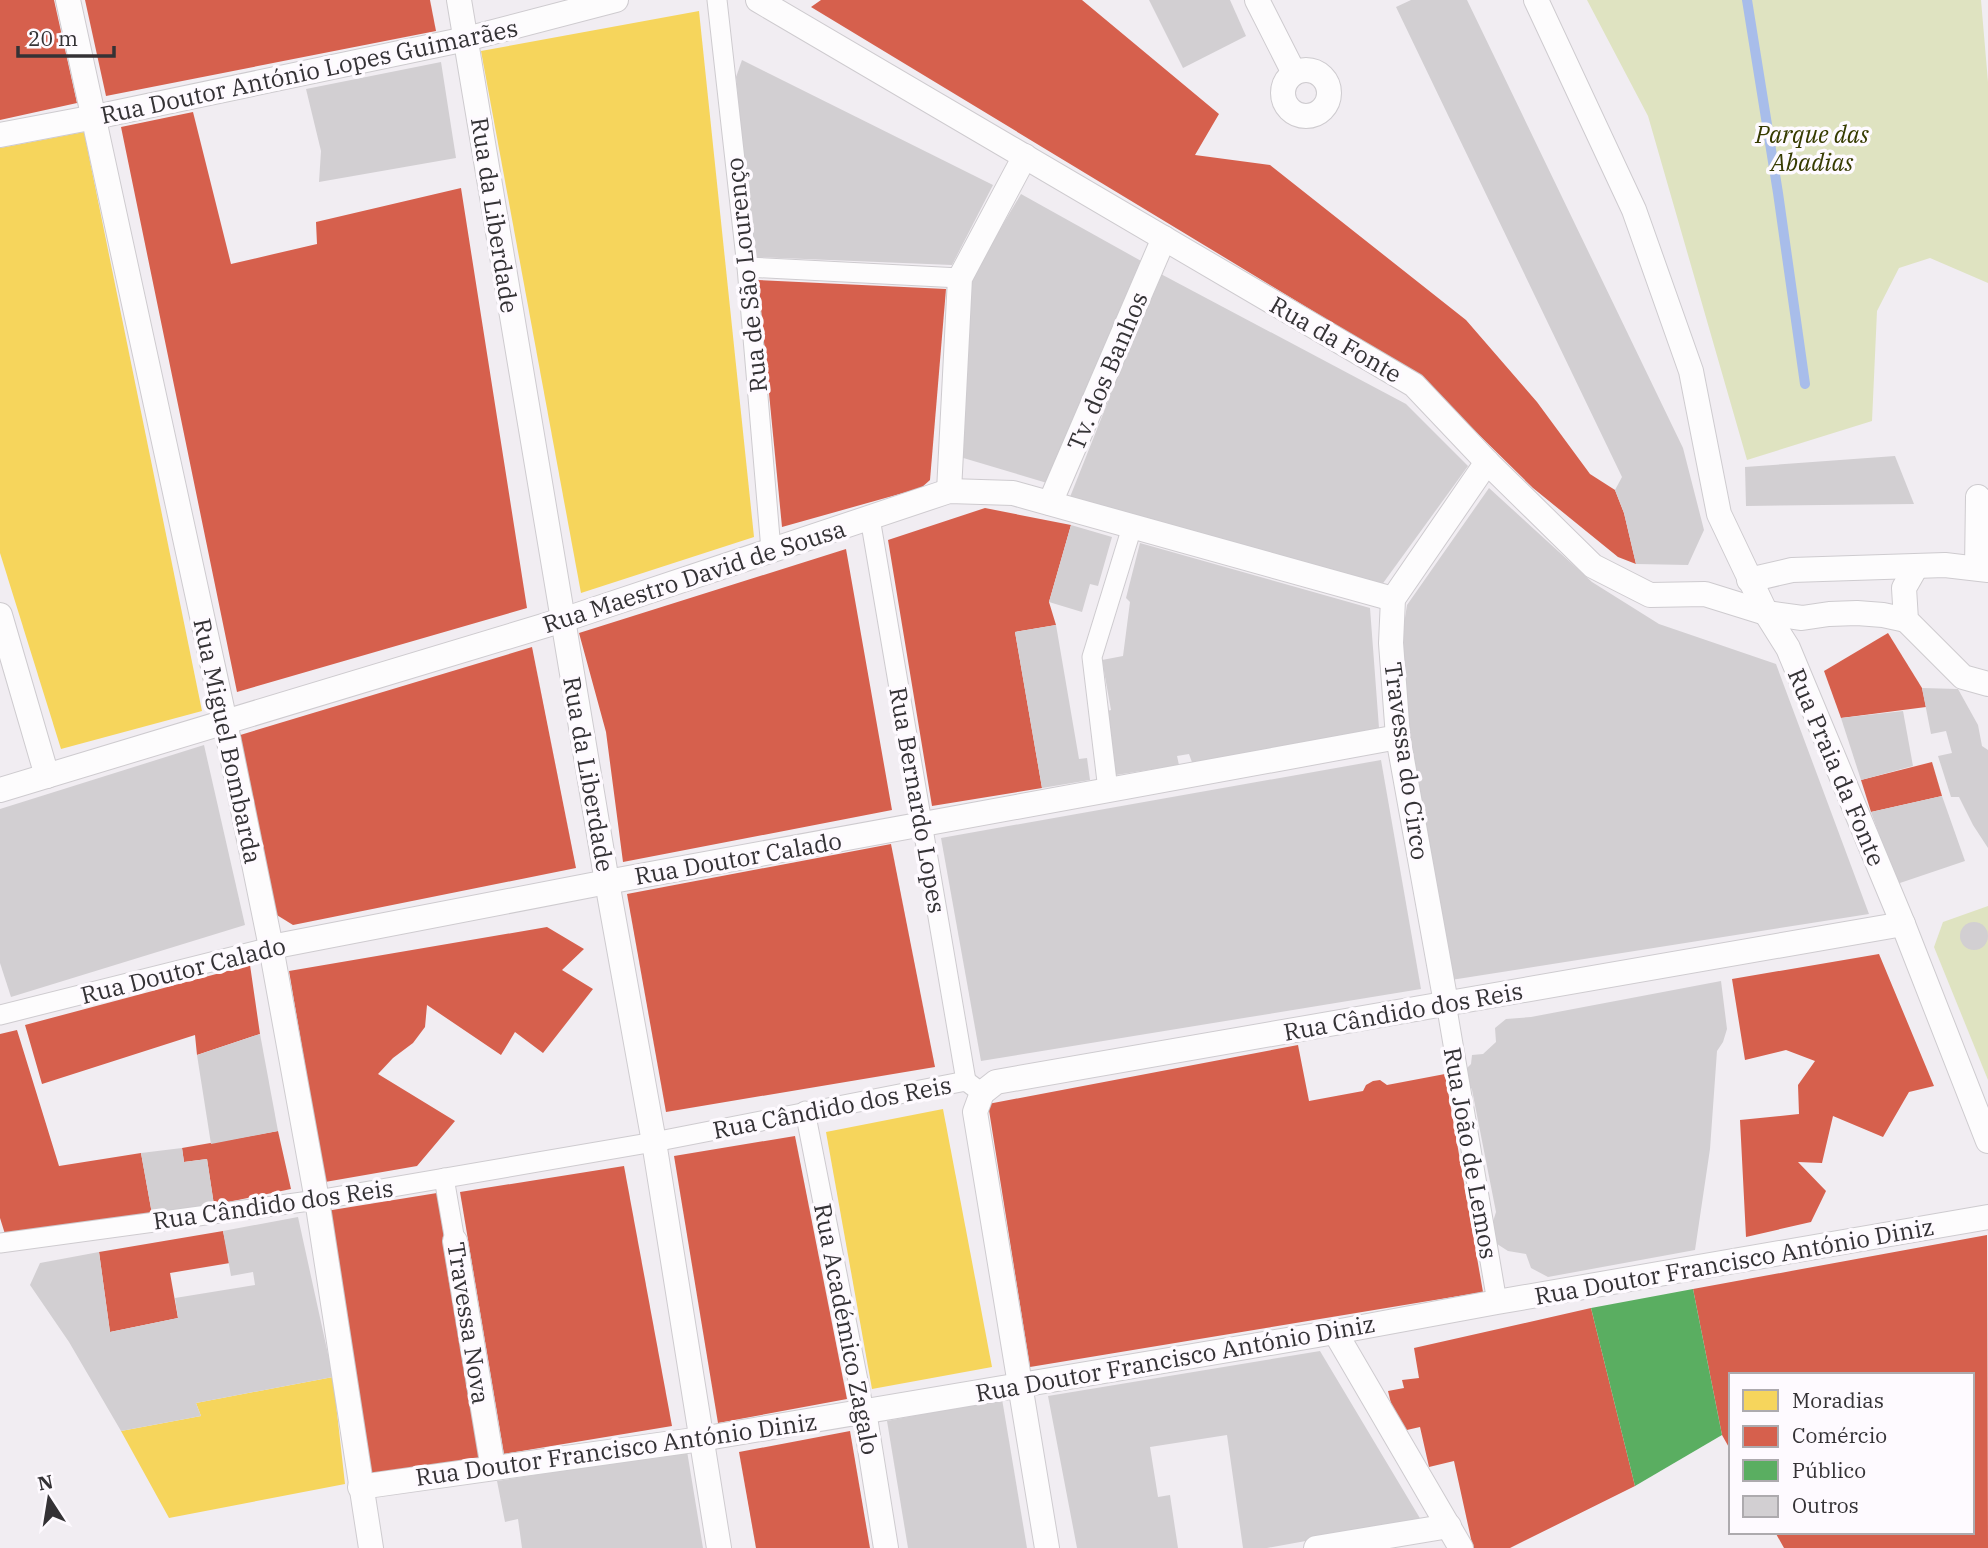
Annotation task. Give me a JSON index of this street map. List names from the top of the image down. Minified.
{"streets":{"street":["Rua Doutor António Lopes Guimarães","Rua da Liberdade","Rua de São Lourenço","Rua da Fonte","Tv. dos Banhos","Rua Maestro David de Sousa","Rua Miguel Bombarda","Travessa do Circo","Rua Praia da Fonte","Rua Bernardo Lopes","Rua Doutor Calado","Rua Cândido dos Reis","Rua João de Lemos","Rua Doutor Francisco António Diniz","Travessa Nova","Rua Académico Zagalo"]},"crossings":[["Rua Doutor António Lopes Guimarães","Rua da Liberdade"],["Rua Doutor António Lopes Guimarães","Rua Miguel Bombarda"],["Rua da Liberdade","Rua Maestro David de Sousa"],["Rua da Liberdade","Rua Doutor Calado"],["Rua da Liberdade","Rua Cândido dos Reis"],["Rua da Liberdade","Rua Doutor Francisco António Diniz"],["Rua de São Lourenço","Rua Maestro David de Sousa"],["Rua da Fonte","Tv. dos Banhos"],["Rua da Fonte","Rua Praia da Fonte"],["Tv. dos Banhos","Rua Maestro David de Sousa"],["Rua Maestro David de Sousa","Rua Miguel Bombarda"],["Rua Maestro David de Sousa","Travessa do Circo"],["Rua Maestro David de Sousa","Rua Bernardo Lopes"],["Rua Miguel Bombarda","Rua Doutor Calado"],["Rua Miguel Bombarda","Rua Cândido dos Reis"],["Rua Miguel Bombarda","Rua Doutor Francisco António Diniz"],["Travessa do Circo","Rua Doutor Calado"],["Travessa do Circo","Rua Cândido dos Reis"],["Travessa do Circo","Rua João de Lemos"],["Rua Praia da Fonte","Rua Cândido dos Reis"],["Rua Bernardo Lopes","Rua Doutor Calado"],["Rua Bernardo Lopes","Rua Cândido dos Reis"],["Rua Bernardo Lopes","Rua Doutor Francisco António Diniz"],["Rua Cândido dos Reis","Rua João de Lemos"],["Rua Cândido dos Reis","Travessa Nova"],["Rua Cândido dos Reis","Rua Académico Zagalo"],["Rua João de Lemos","Rua Doutor Francisco António Diniz"],["Rua Doutor Francisco António Diniz","Travessa Nova"],["Rua Doutor Francisco António Diniz","Rua Académico Zagalo"]],"parks":["Parque das Abadias"],"legend":["Moradias","Comércio","Público","Outros"],"scale_bar":"20 m","north":"top"}
